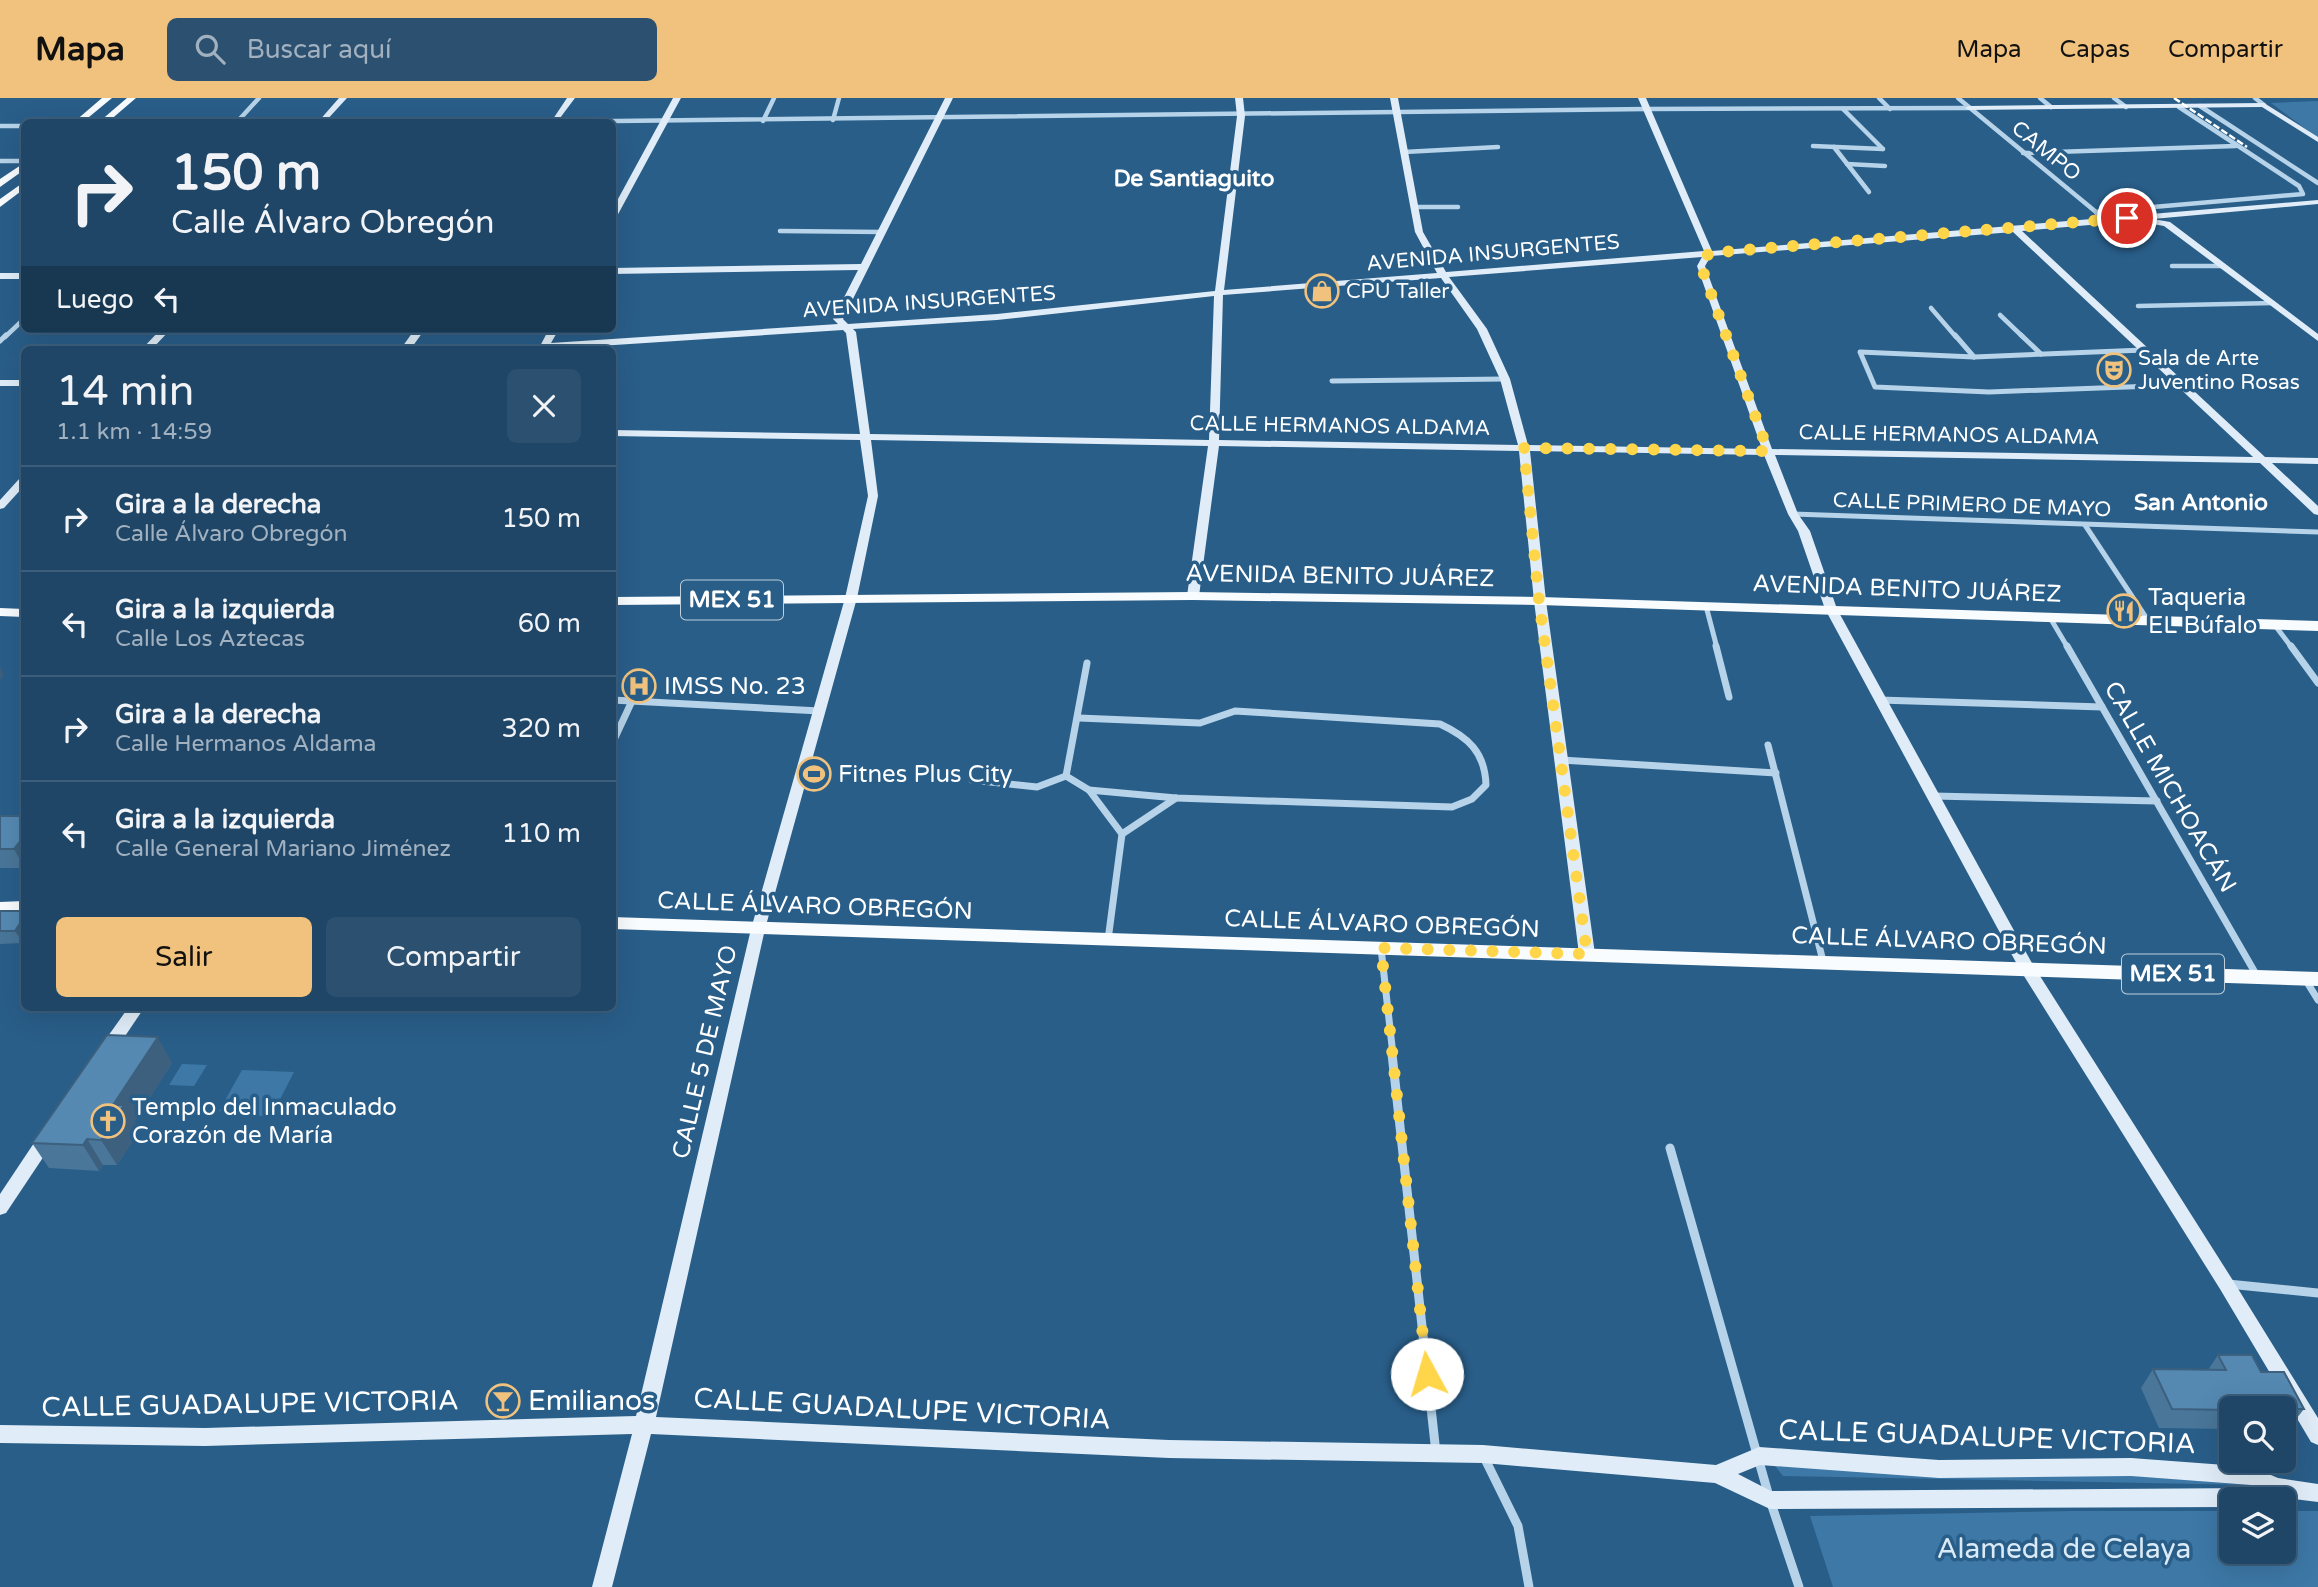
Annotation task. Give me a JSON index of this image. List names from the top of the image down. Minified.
{"streets":{"main road":["AVENIDA INSURGENTES","CALLE HERMANOS ALDAMA","AVENIDA BENITO JUÁREZ","MEX 51","CALLE ÁLVARO OBREGÓN","CALLE 5 DE MAYO","CALLE GUADALUPE VICTORIA"],"street":["CAMPO","CALLE PRIMERO DE MAYO","CALLE MICHOACÁN"]},"crossings":[["CAMPO","AVENIDA INSURGENTES"],["AVENIDA INSURGENTES","CALLE 5 DE MAYO"],["CALLE HERMANOS ALDAMA","CALLE 5 DE MAYO"],["AVENIDA BENITO JUÁREZ","CALLE MICHOACÁN"],["AVENIDA BENITO JUÁREZ","CALLE 5 DE MAYO"],["CALLE MICHOACÁN","CALLE ÁLVARO OBREGÓN"],["CALLE ÁLVARO OBREGÓN","CALLE 5 DE MAYO"],["CALLE 5 DE MAYO","CALLE GUADALUPE VICTORIA"]],"districts":["De Santiaguito","San Antonio"],"parks":["Alameda de Celaya"],"places":{"shop":["CPU Taller"],"theatre":["Sala de Arte Juventino Rosas"],"restaurant":["Taqueria EL Búfalo"],"hospital":["IMSS No. 23"],"sports":["Fitnes Plus City"],"church":["Templo del Inmaculado Corazón de María"],"bar":["Emilianos"]},"page":{"header":"Mapa","search":"Buscar aquí","nav":["Mapa","Capas","Compartir"],"turn":["150 m","Calle Álvaro Obregón"],"then":"Luego","heading":["14 min","1.1 km · 14:59"],"list":[{"name":"Gira a la derecha","note":"Calle Álvaro Obregón","value":"150 m"},{"name":"Gira a la izquierda","note":"Calle Los Aztecas","value":"60 m"},{"name":"Gira a la derecha","note":"Calle Hermanos Aldama","value":"320 m"},{"name":"Gira a la izquierda","note":"Calle General Mariano Jiménez","value":"110 m"}],"buttons":["Salir","Compartir"]}}
